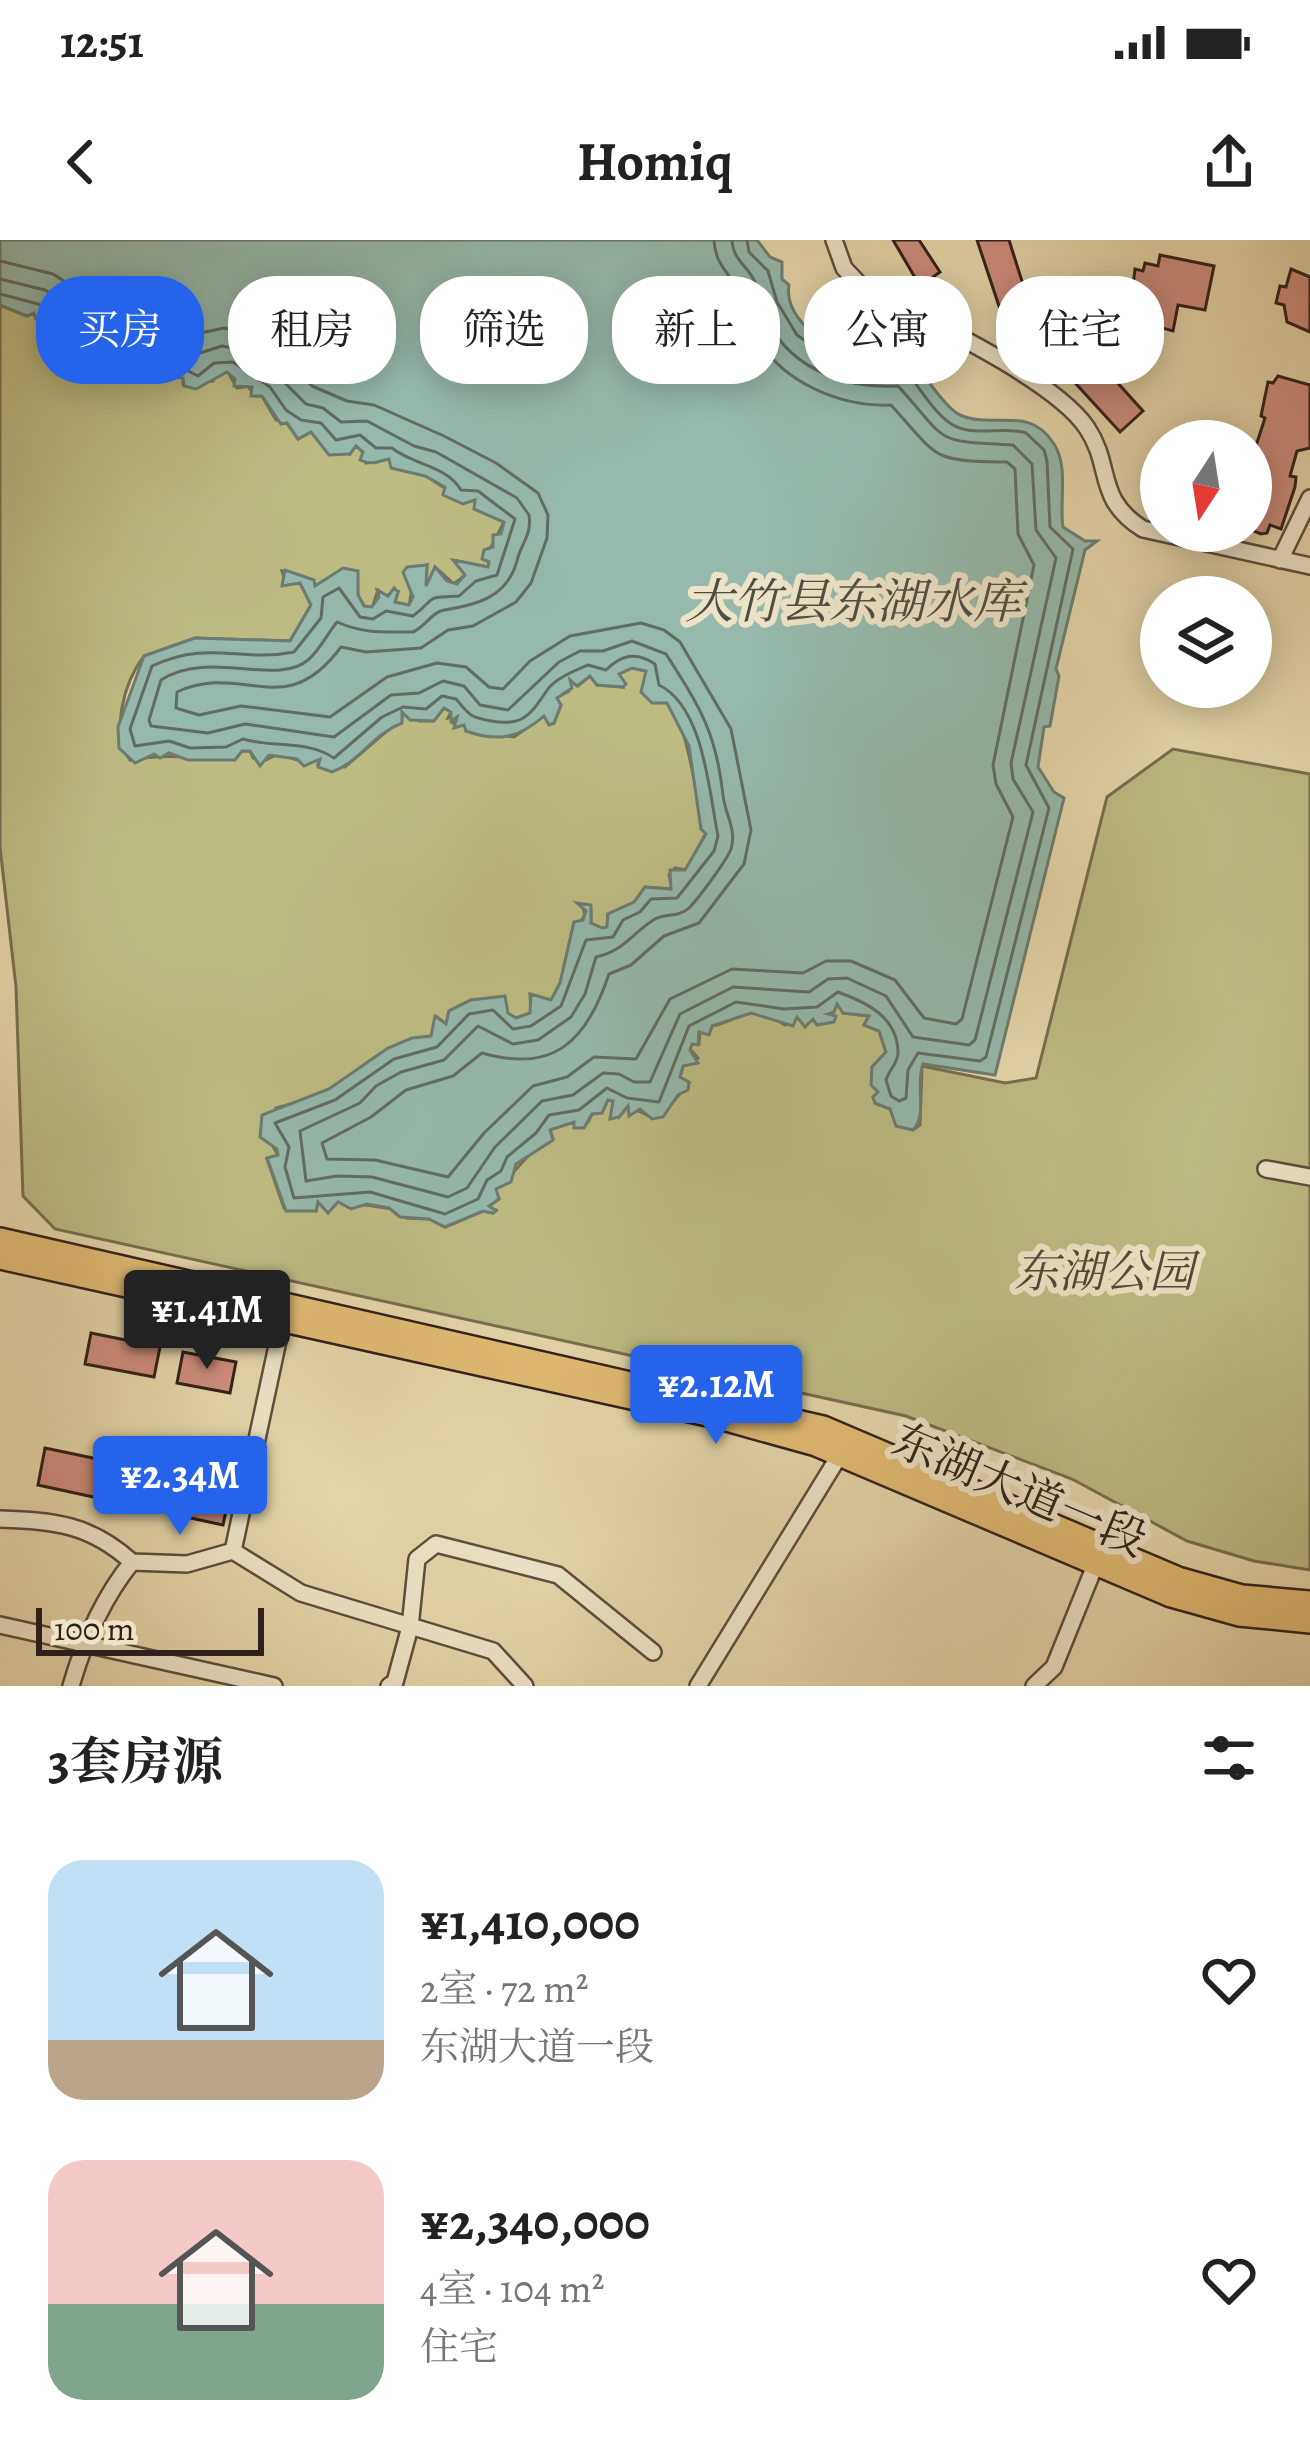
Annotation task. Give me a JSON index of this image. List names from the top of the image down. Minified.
{"streets":{"main road":["东湖大道一段"]},"water":["大竹县东湖水库"],"parks":["东湖公园"],"scale_bar":"100 m","north":"bottom","page":{"status":"12:51","header":"Homiq","chip":["买房","租房","筛选","新上","公寓","住宅"],"price":["¥1.41M","¥2.12M","¥2.34M"],"scale":"100 m","heading":"3套房源","list":[{"name":"¥1,410,000","note":"2室 · 72 m² · 东湖大道一段"},{"name":"¥2,340,000","note":"4室 · 104 m² · 住宅"}]}}
